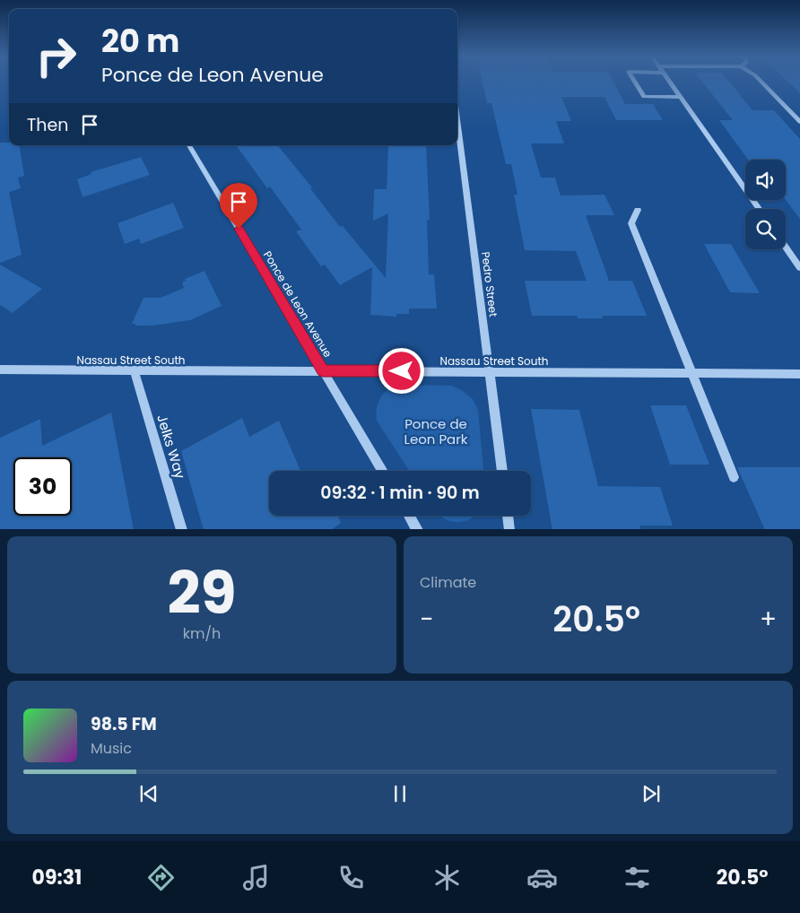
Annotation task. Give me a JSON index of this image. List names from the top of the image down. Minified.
{"streets":{"street":["Pedro Street","Ponce de Leon Avenue","Nassau Street South","Jelks Way"]},"crossings":[["Pedro Street","Nassau Street South"],["Ponce de Leon Avenue","Nassau Street South"],["Nassau Street South","Jelks Way"]],"parks":["Ponce de Leon Park"],"page":{"turn":["20 m","Ponce de Leon Avenue"],"then":"Then","limit":"30","trip":"09:32 · 1 min · 90 m","tile":[["29","km/h"],"Climate"],"heat":["−","20.5°","+"],"song":["98.5 FM","Music"],"tabs":["09:31","20.5°"]}}
